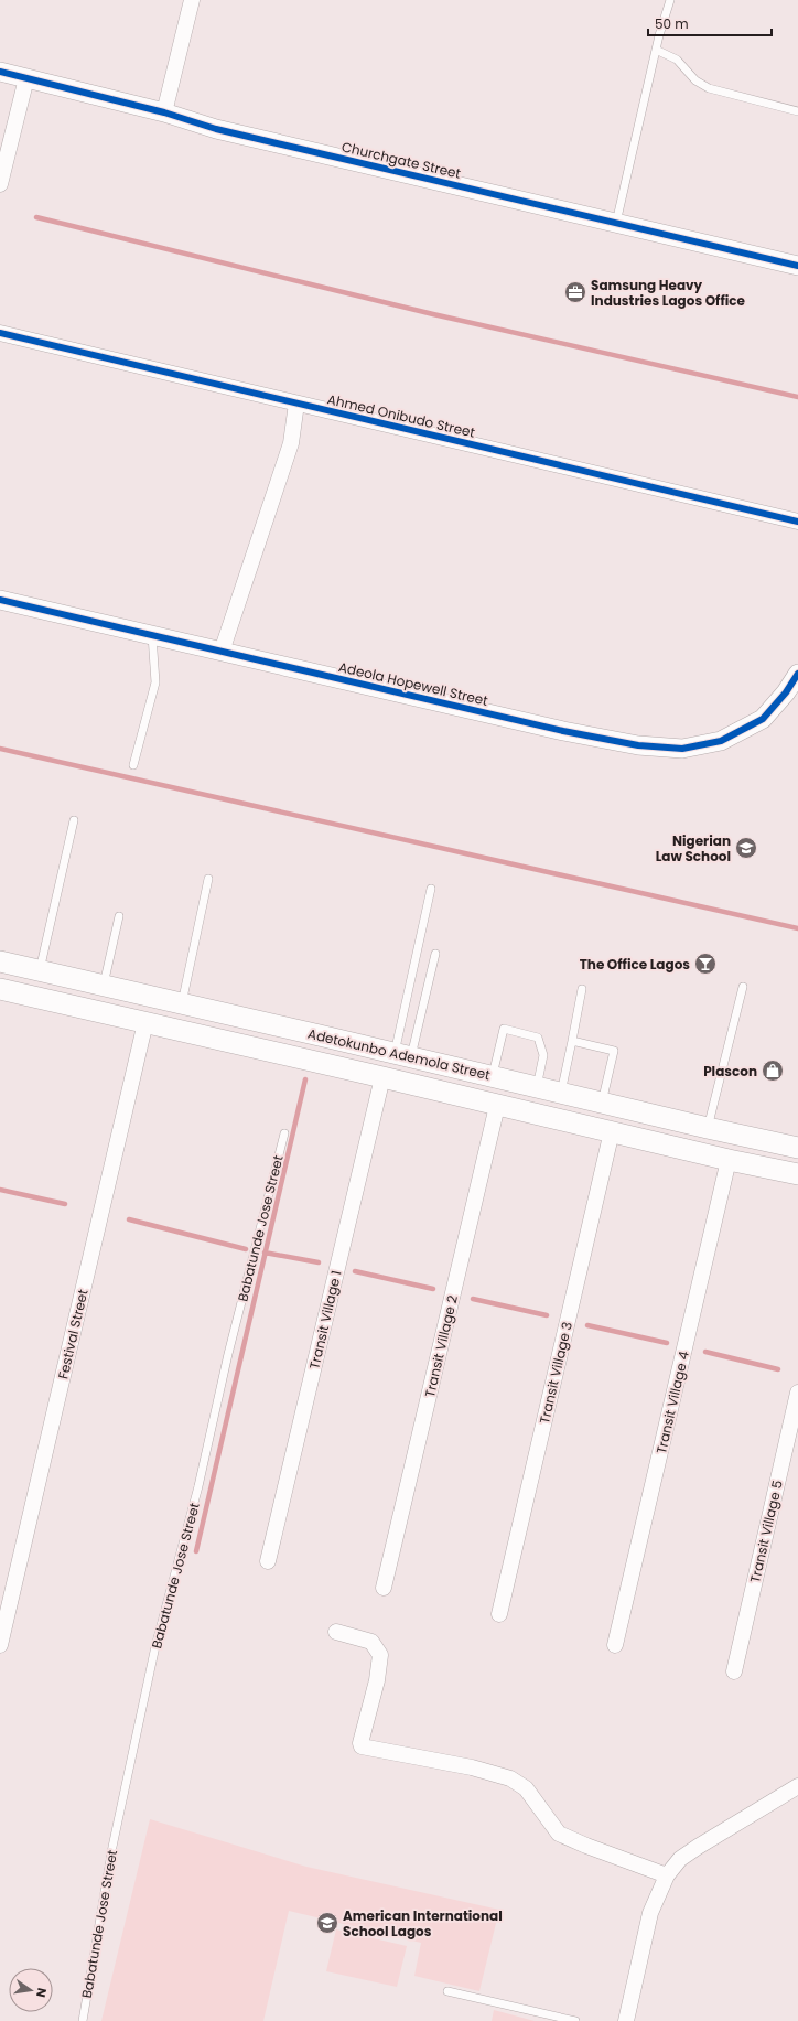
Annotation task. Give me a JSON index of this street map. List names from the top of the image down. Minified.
{"streets":{"main road":["Adetokunbo Ademola Street"],"street":["Churchgate Street","Ahmed Onibudo Street","Adeola Hopewell Street","Transit Village 1","Festival Street","Transit Village 2","Transit Village 3","Transit Village 4","Transit Village 5"],"lane":["Babatunde Jose Street"]},"crossings":[["Adetokunbo Ademola Street","Transit Village 1"],["Adetokunbo Ademola Street","Festival Street"],["Adetokunbo Ademola Street","Transit Village 2"],["Adetokunbo Ademola Street","Transit Village 3"],["Adetokunbo Ademola Street","Transit Village 4"]],"places":{"office":["Samsung Heavy Industries Lagos Office"],"school or university":["Nigerian Law School","American International School Lagos"],"bar":["The Office Lagos"],"shop":["Plascon"]},"scale_bar":"50 m","north":"right"}
